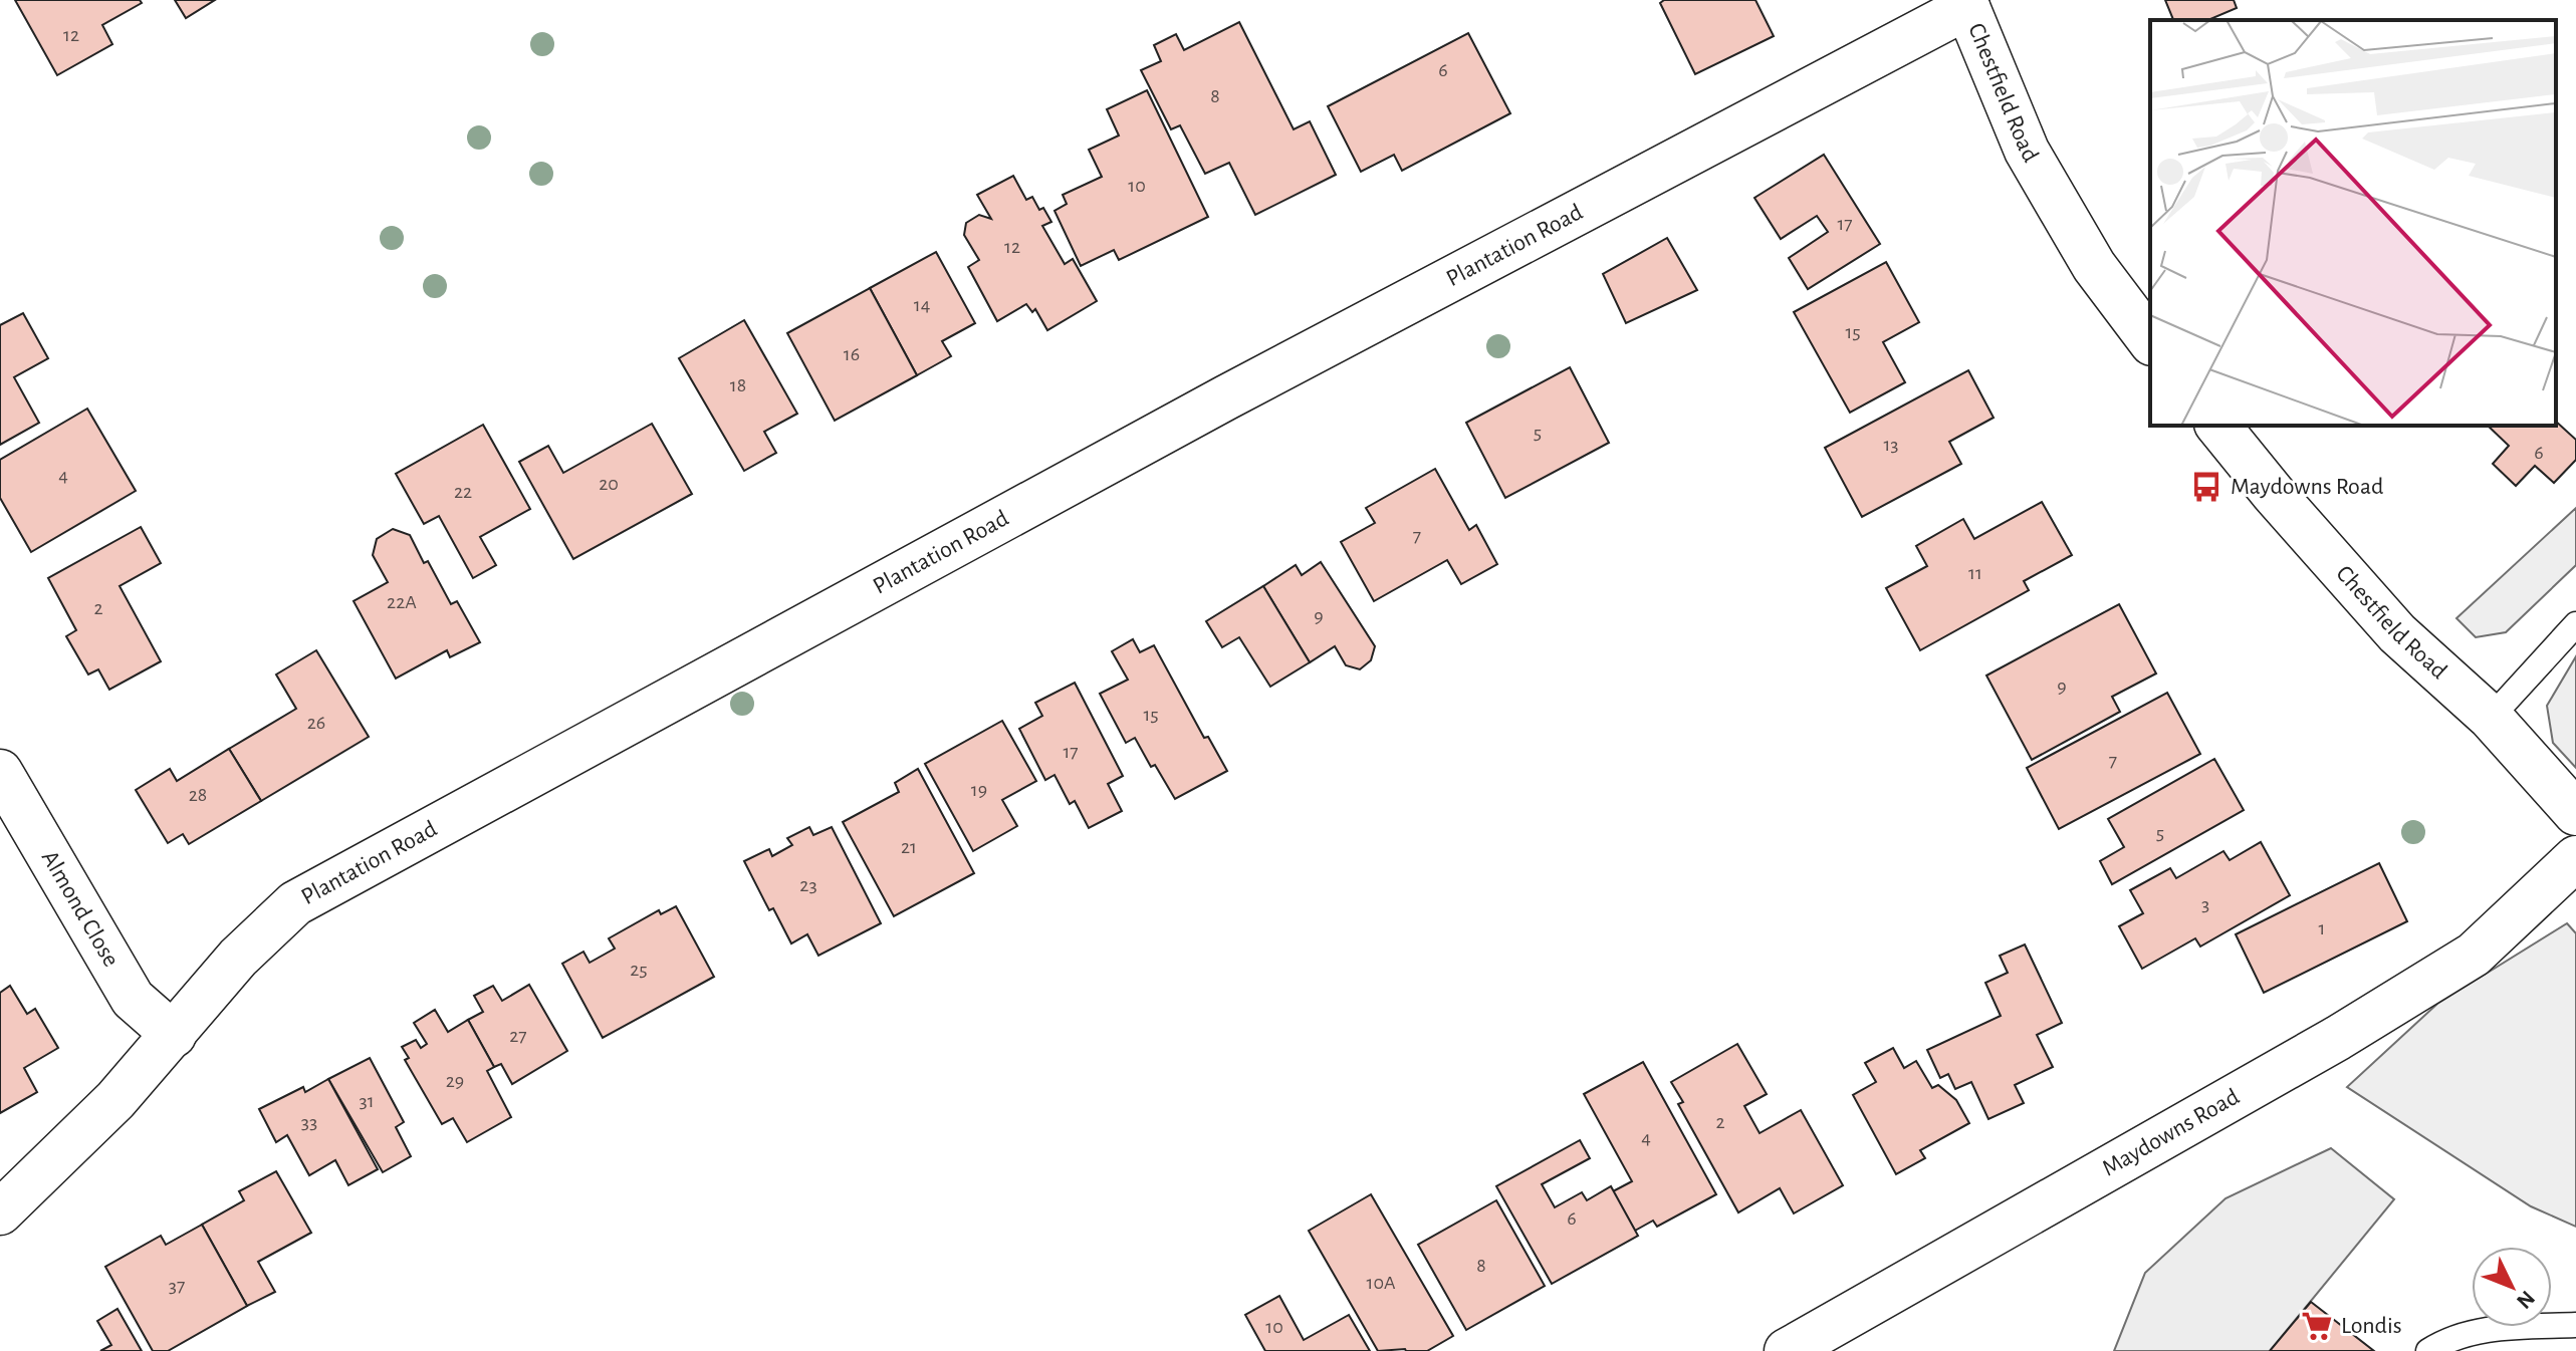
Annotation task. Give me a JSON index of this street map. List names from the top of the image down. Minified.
{"streets":{"street":["Chestfield Road","Plantation Road","Almond Close","Maydowns Road"]},"crossings":[["Chestfield Road","Plantation Road"],["Plantation Road","Almond Close"]],"places":{"bus stop":["Maydowns Road"],"supermarket":["Londis"]},"house_numbers":["12","6","8","10","17","12","14","15","16","18","5","13","6","4","20","22","7","11","22A","2","9","9","15","26","17","7","19","28","5","21","23","3","1","25","27","29","31","33","2","4","6","8","10A","37","10"],"north":"bottom right"}
